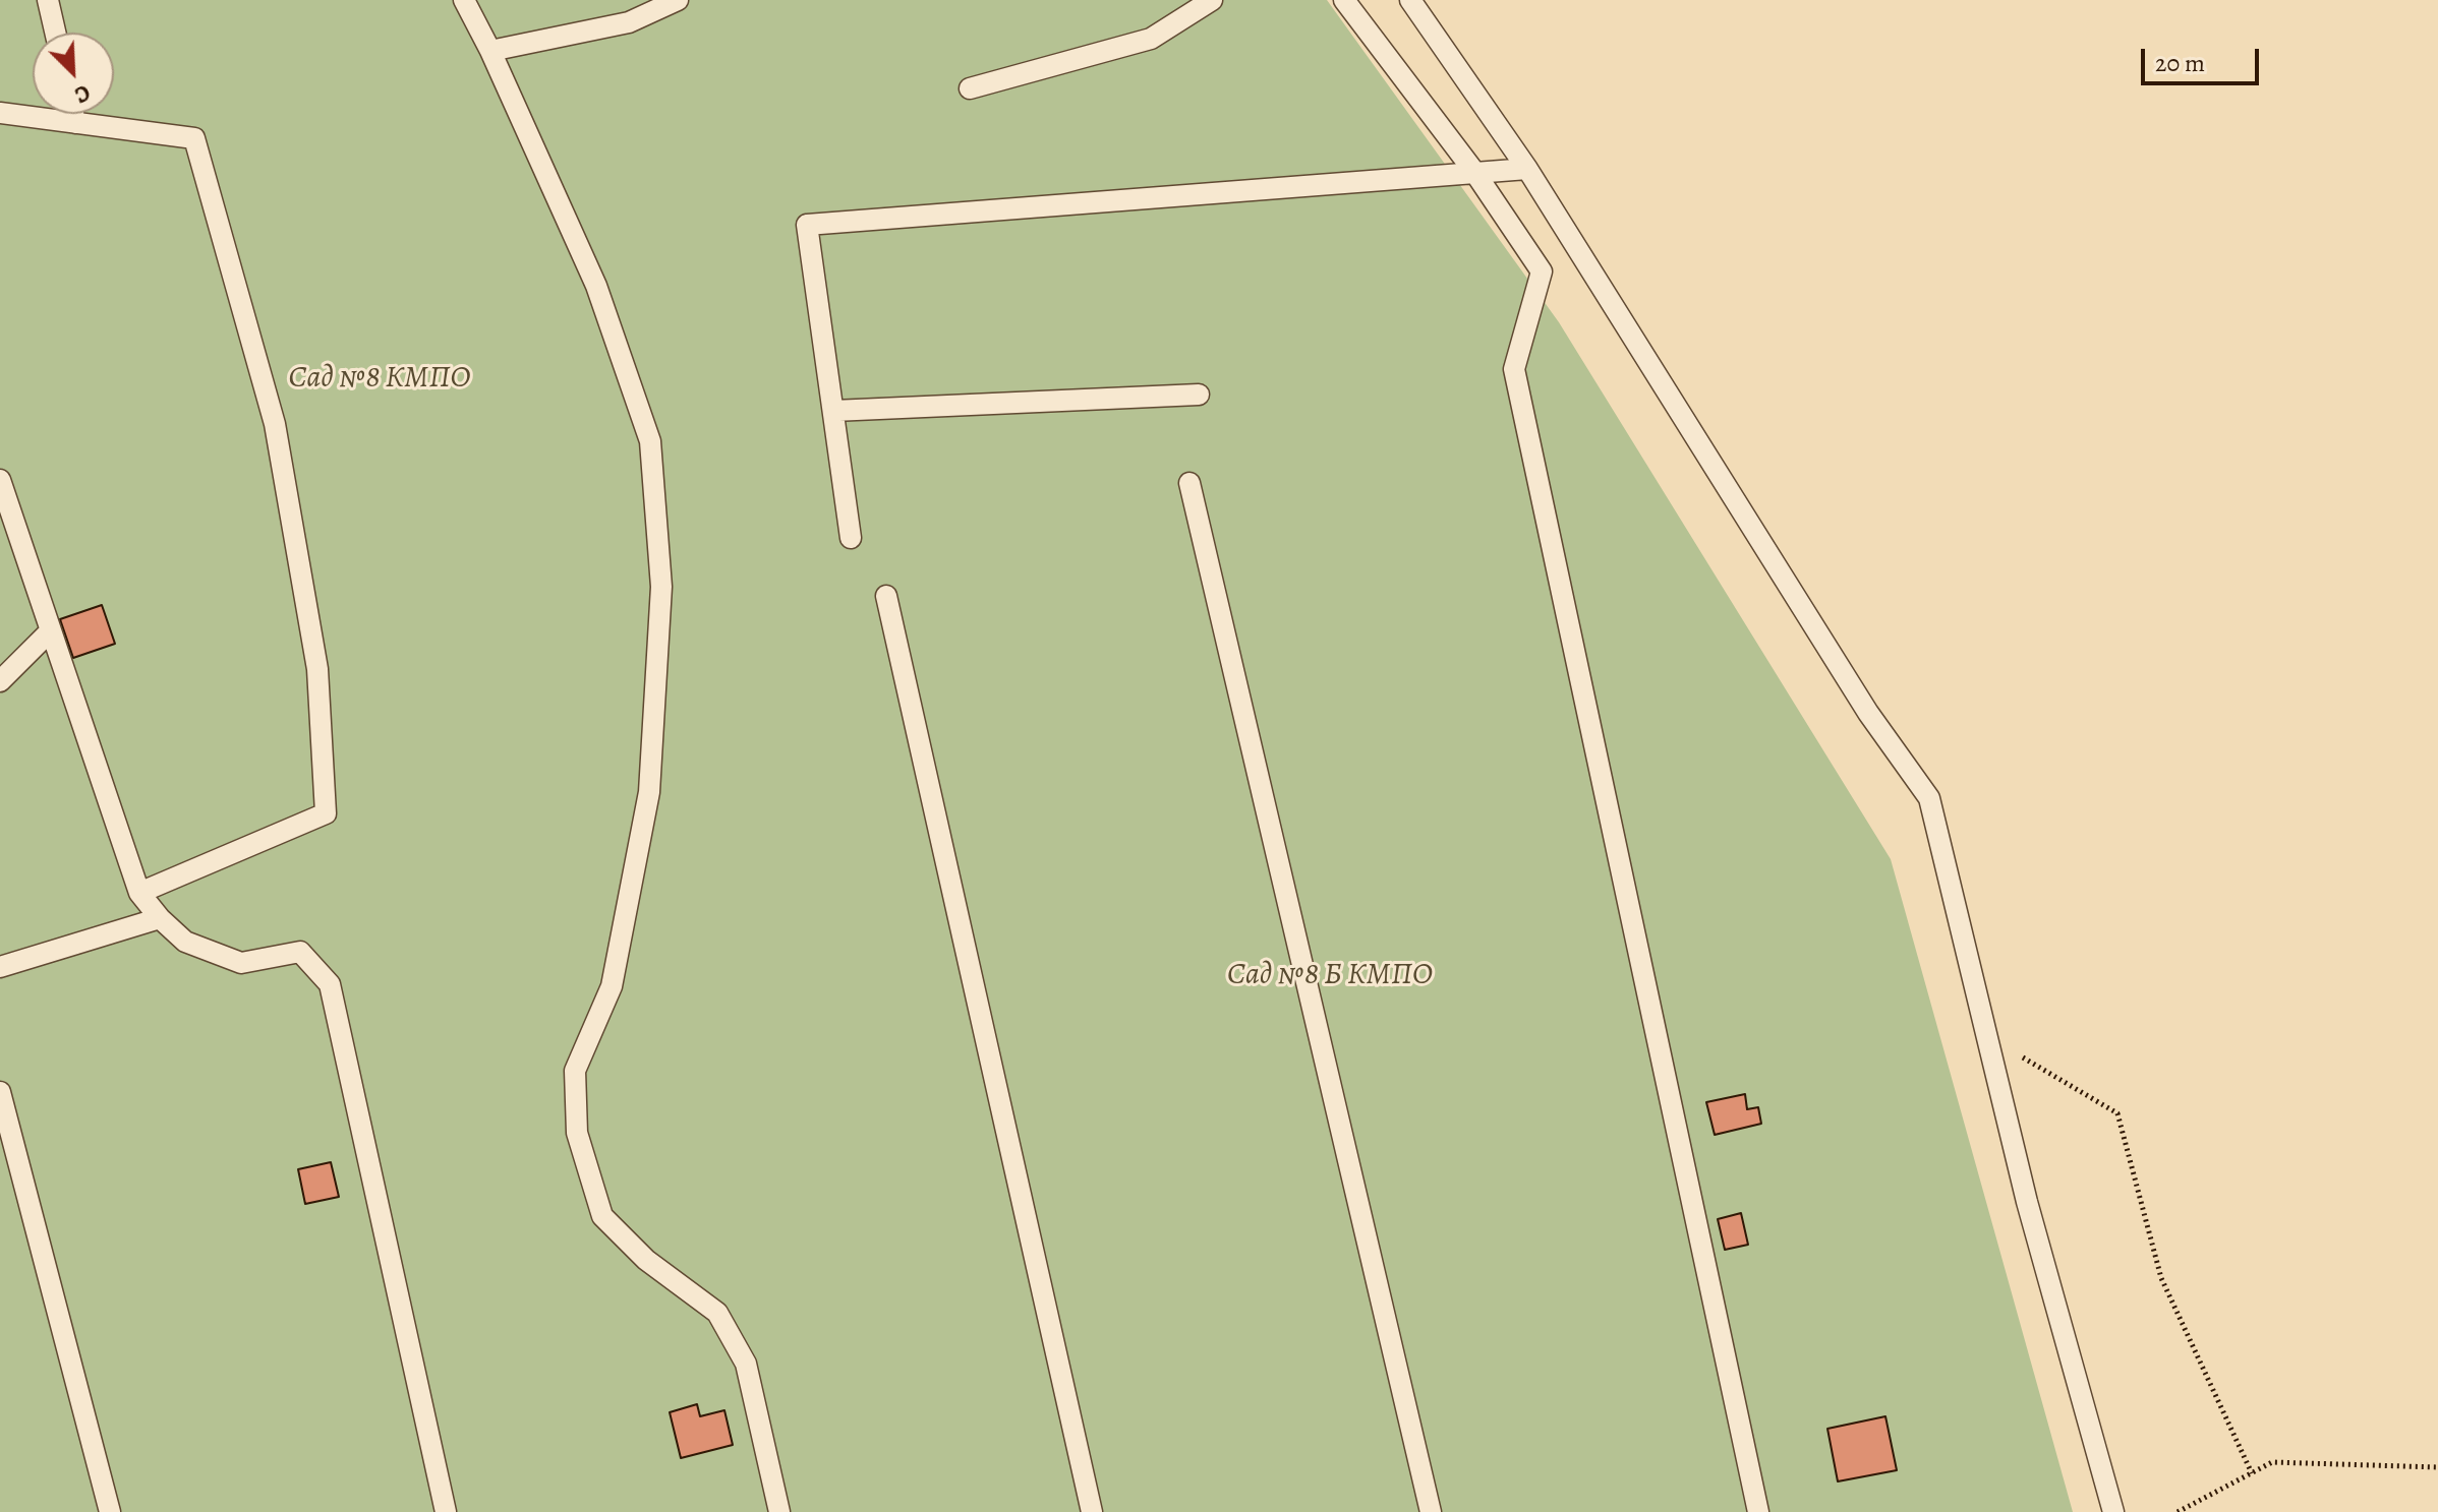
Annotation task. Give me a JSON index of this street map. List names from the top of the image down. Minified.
{"parks":["Сад №8 КМПО","Сад №8 Б КМПО"],"scale_bar":"20 m","north":"bottom right"}
